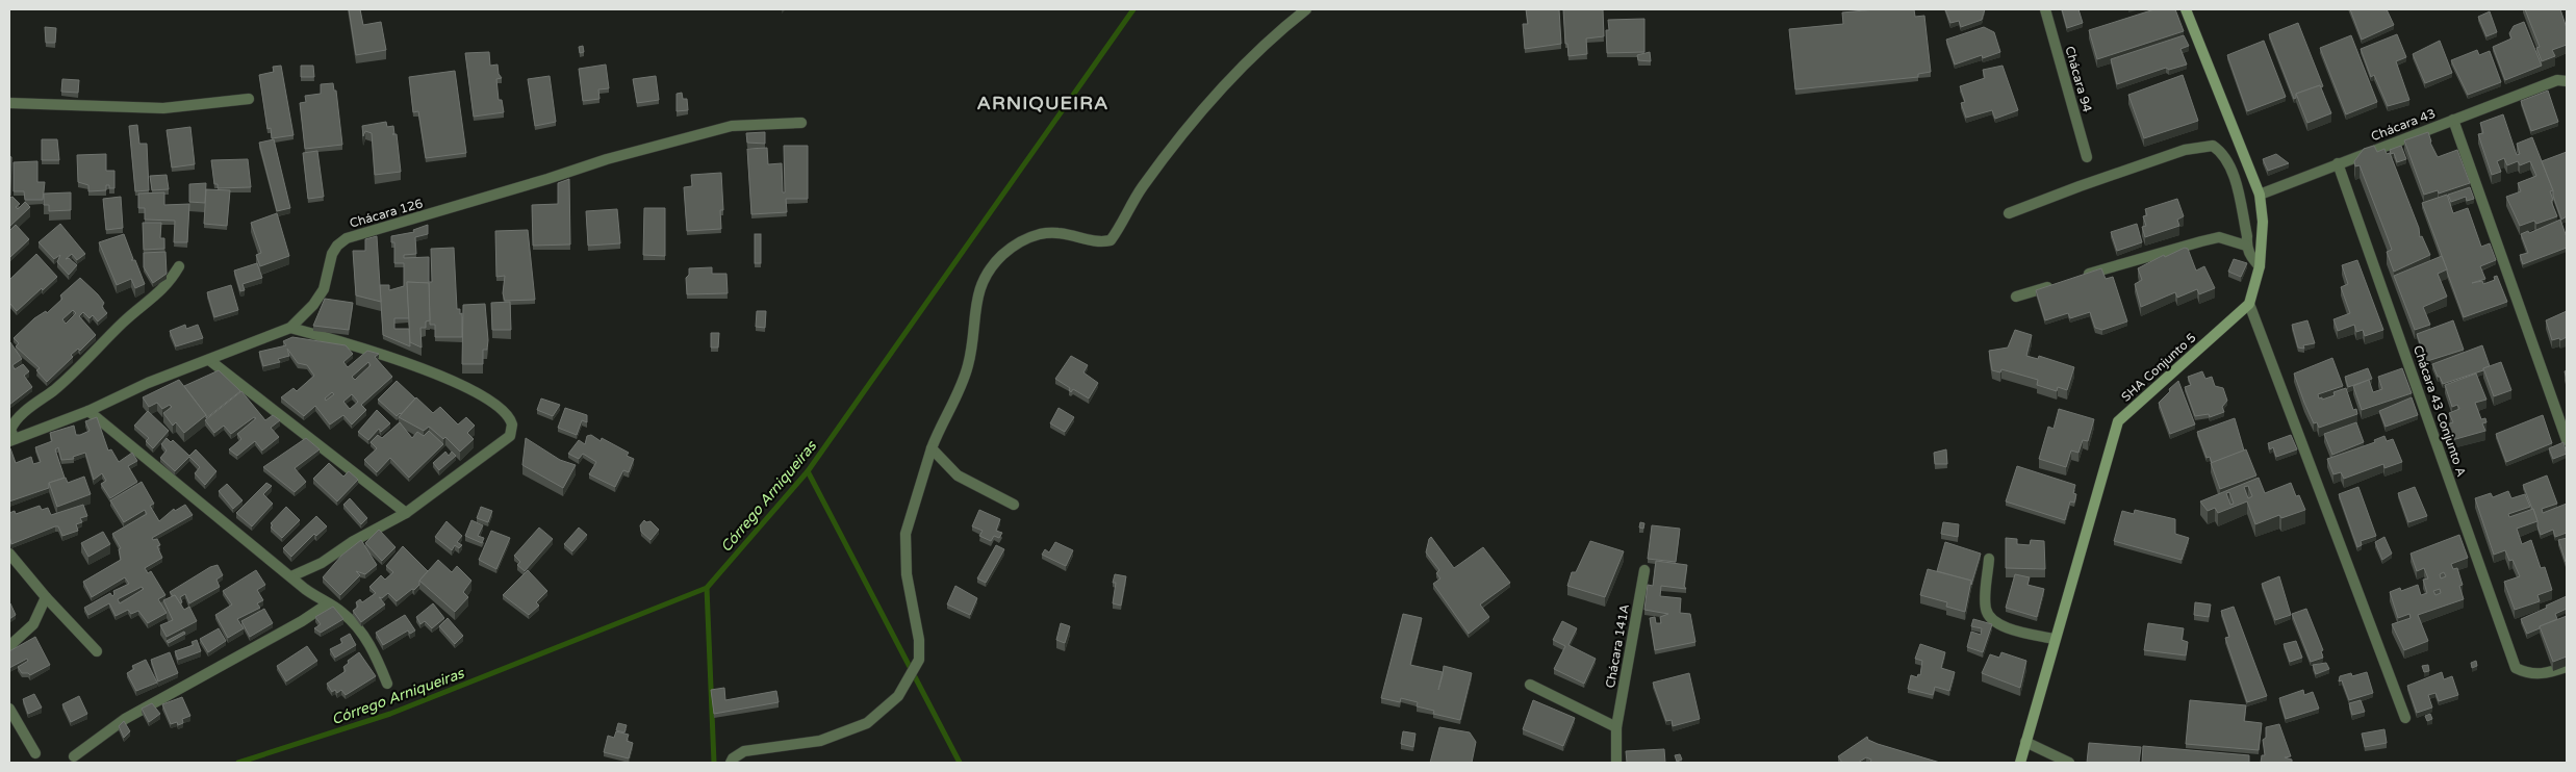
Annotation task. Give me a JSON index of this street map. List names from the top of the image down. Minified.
{"streets":{"street":["Chácara 94","Chácara 43","Chácara 126","SHA Conjunto 5","Chácara 43 Conjunto A","Chácara 141A"]},"crossings":[["Chácara 43","Chácara 43 Conjunto A"]],"districts":["ARNIQUEIRA"],"water":["Córrego Arniqueiras"]}
